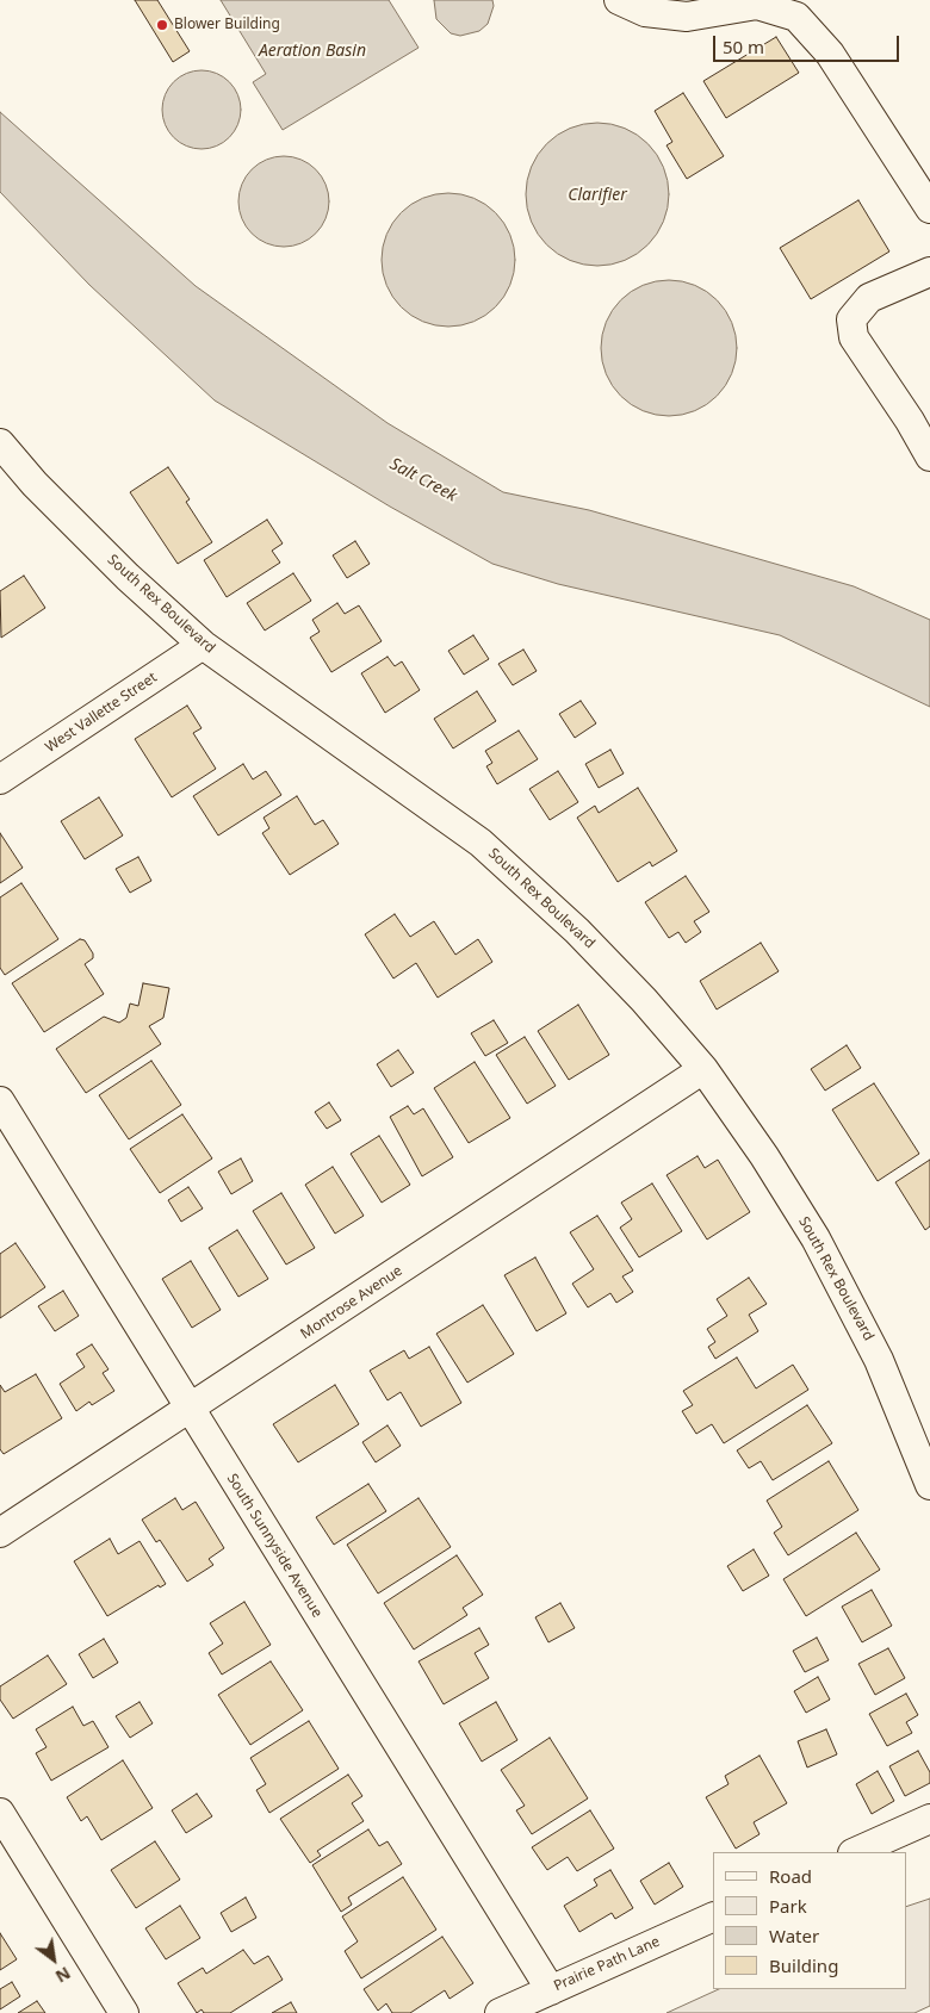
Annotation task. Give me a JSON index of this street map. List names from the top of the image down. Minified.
{"streets":{"street":["South Rex Boulevard","West Vallette Street","Montrose Avenue","South Sunnyside Avenue","Prairie Path Lane"]},"crossings":[["South Rex Boulevard","West Vallette Street"],["South Rex Boulevard","Montrose Avenue"],["Montrose Avenue","South Sunnyside Avenue"],["South Sunnyside Avenue","Prairie Path Lane"]],"water":["Aeration Basin","Clarifier","Salt Creek"],"places":["Blower Building"],"legend":["Road","Park","Water","Building"],"scale_bar":"50 m","north":"bottom right"}
